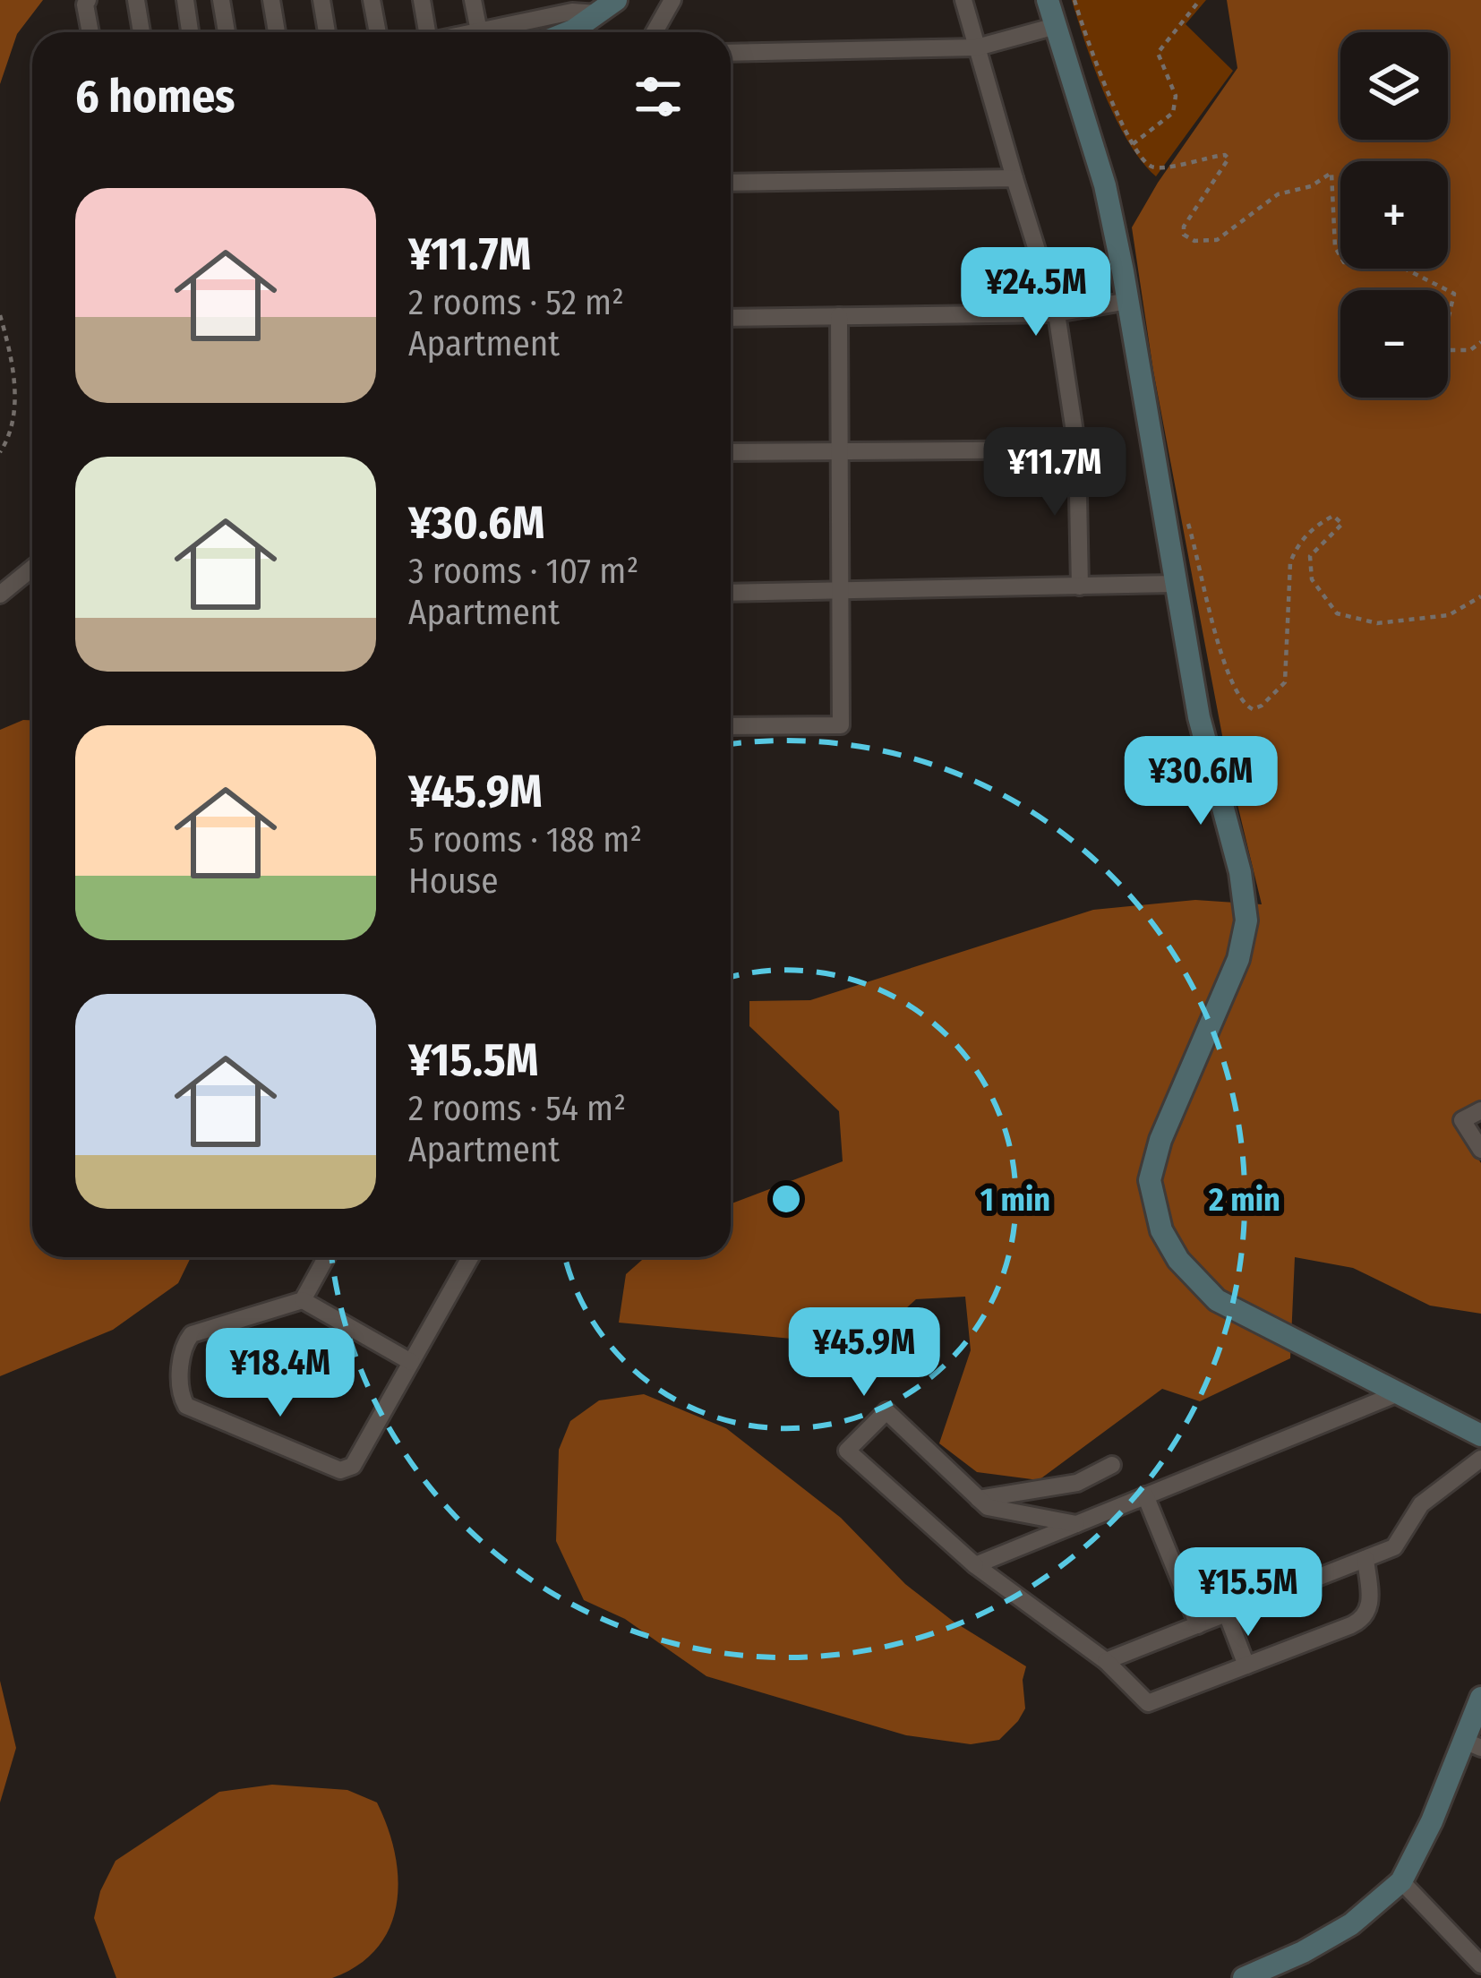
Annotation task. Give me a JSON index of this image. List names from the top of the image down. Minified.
{"page":{"map_buttons":["+","−"],"heading":"6 homes","list":[{"name":"¥11.7M","note":"2 rooms · 52 m² · Apartment"},{"name":"¥30.6M","note":"3 rooms · 107 m² · Apartment"},{"name":"¥45.9M","note":"5 rooms · 188 m² · House"},{"name":"¥15.5M","note":"2 rooms · 54 m² · Apartment"}],"price":["¥24.5M","¥11.7M","¥30.6M","¥45.9M","¥18.4M","¥15.5M"]},"rings":["1 min","2 min"]}
